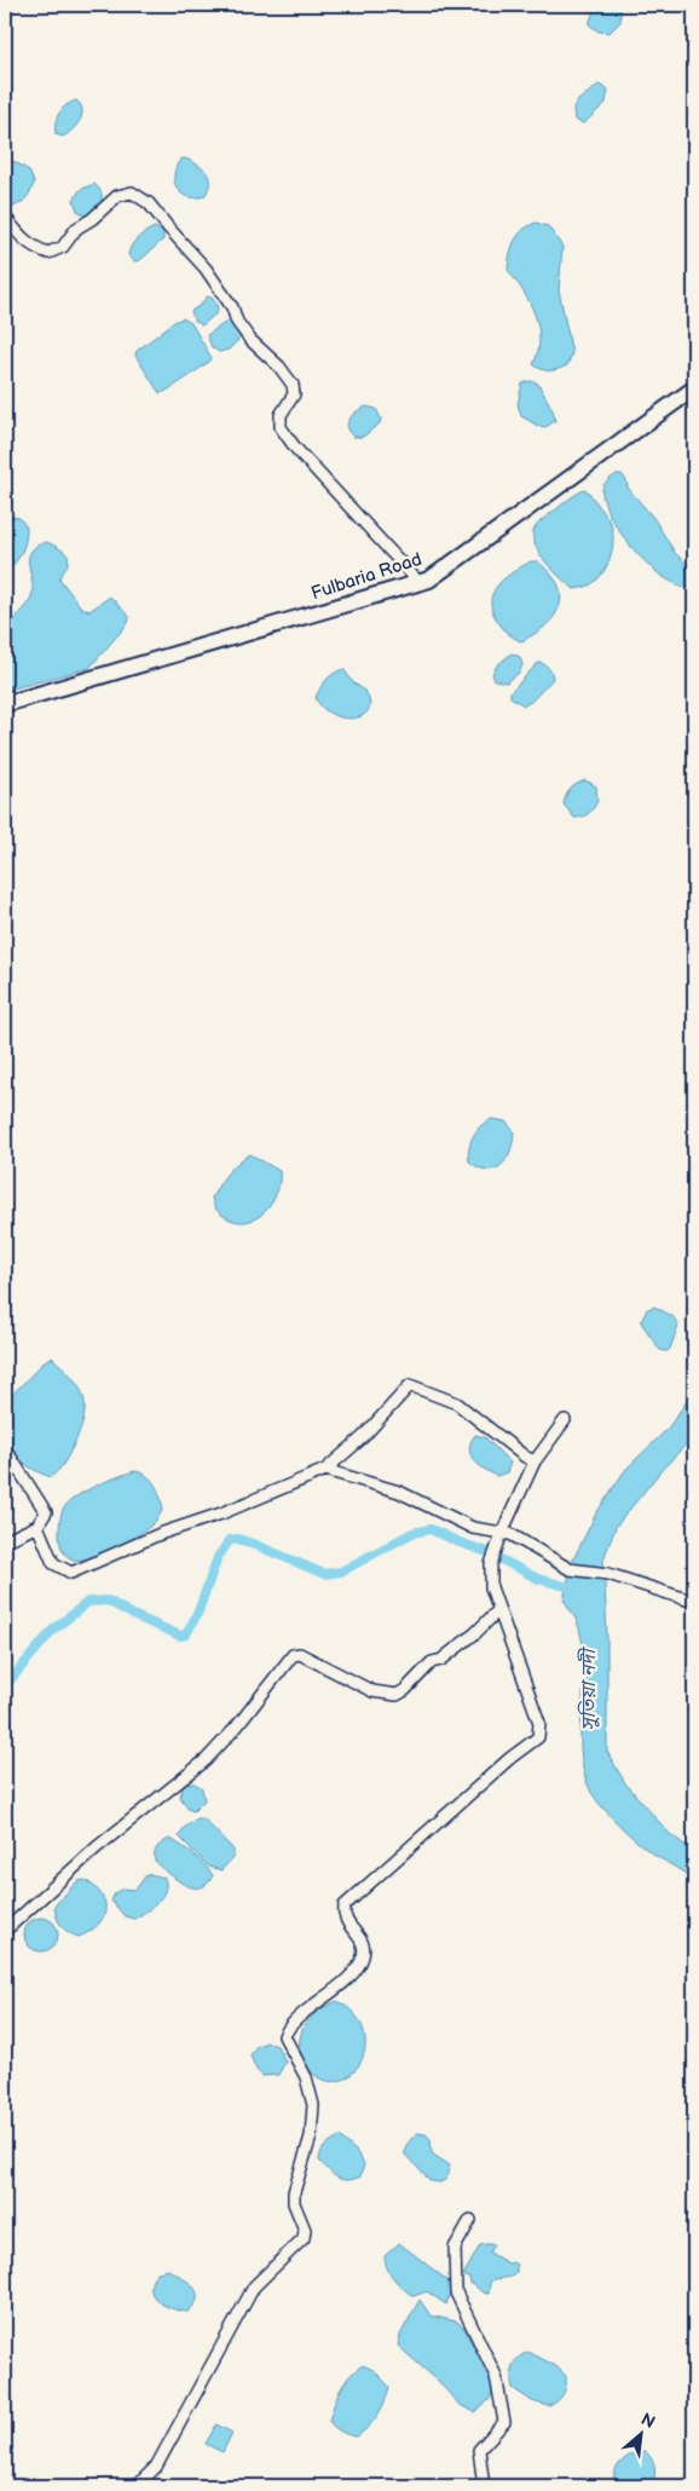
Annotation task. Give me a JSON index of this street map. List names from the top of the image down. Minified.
{"streets":{"main road":["Fulbaria Road"]},"water":["সুতিয়া নদী"],"north":"top right"}
